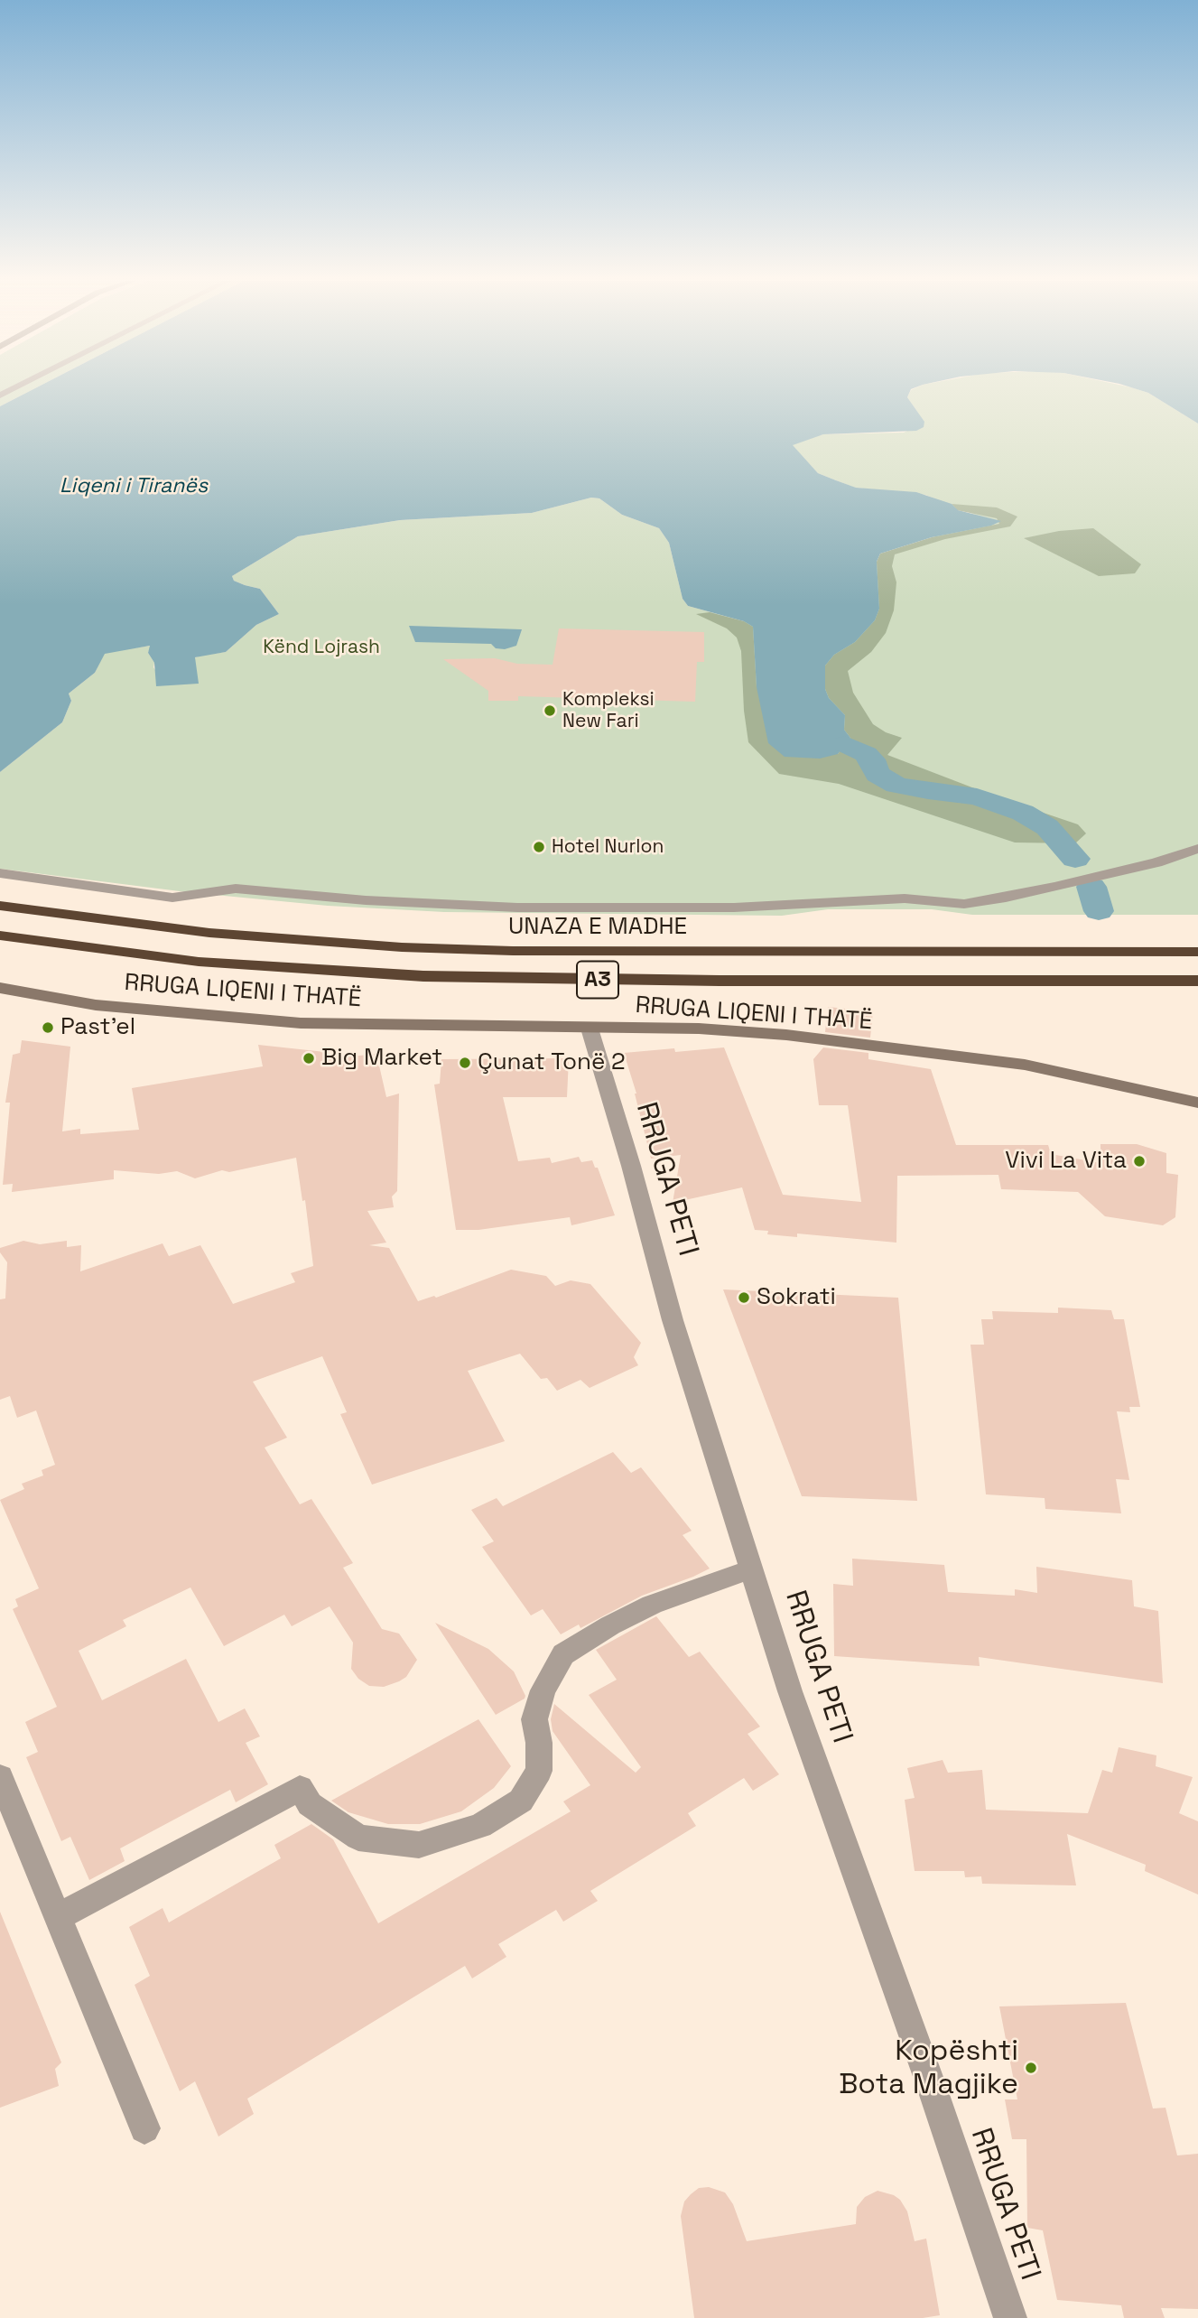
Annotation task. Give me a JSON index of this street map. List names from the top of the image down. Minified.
{"streets":{"highway":["UNAZA E MADHE","A3"],"street":["RRUGA LIQENI I THATË","RRUGA PETI"]},"crossings":[["RRUGA LIQENI I THATË","RRUGA PETI"]],"water":["Liqeni i Tiranës"],"parks":["Kënd Lojrash"],"places":["Kompleksi New Fari","Hotel Nurlon","Past'el","Big Market","Çunat Tonë 2","Vivi La Vita","Sokrati","Kopështi Bota Magjike"]}
